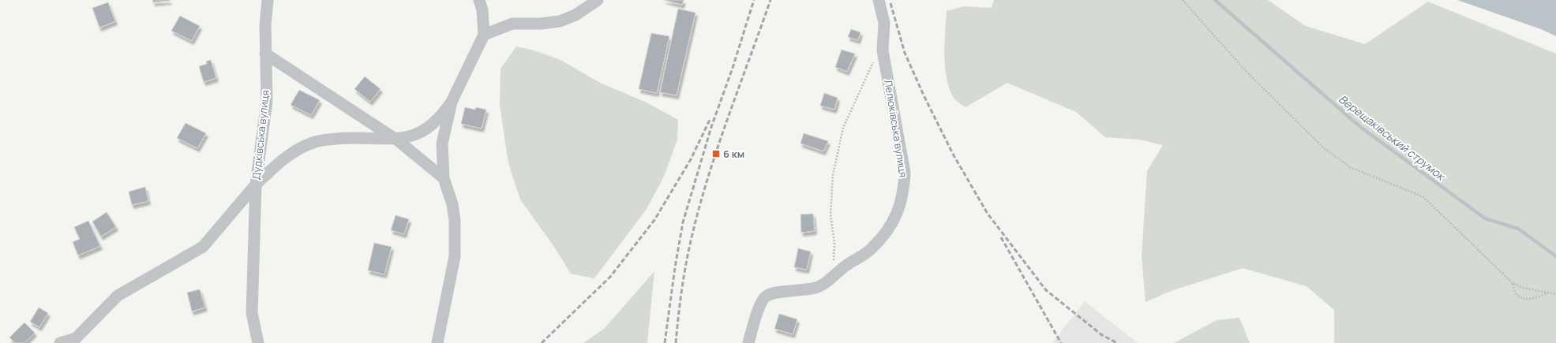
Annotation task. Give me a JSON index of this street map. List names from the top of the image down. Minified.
{"streets":{"street":["Лелюківська вулиця","Дудківська вулиця"]},"water":["Верещаківський струмок"],"places":{"transit":["6 км"]}}
